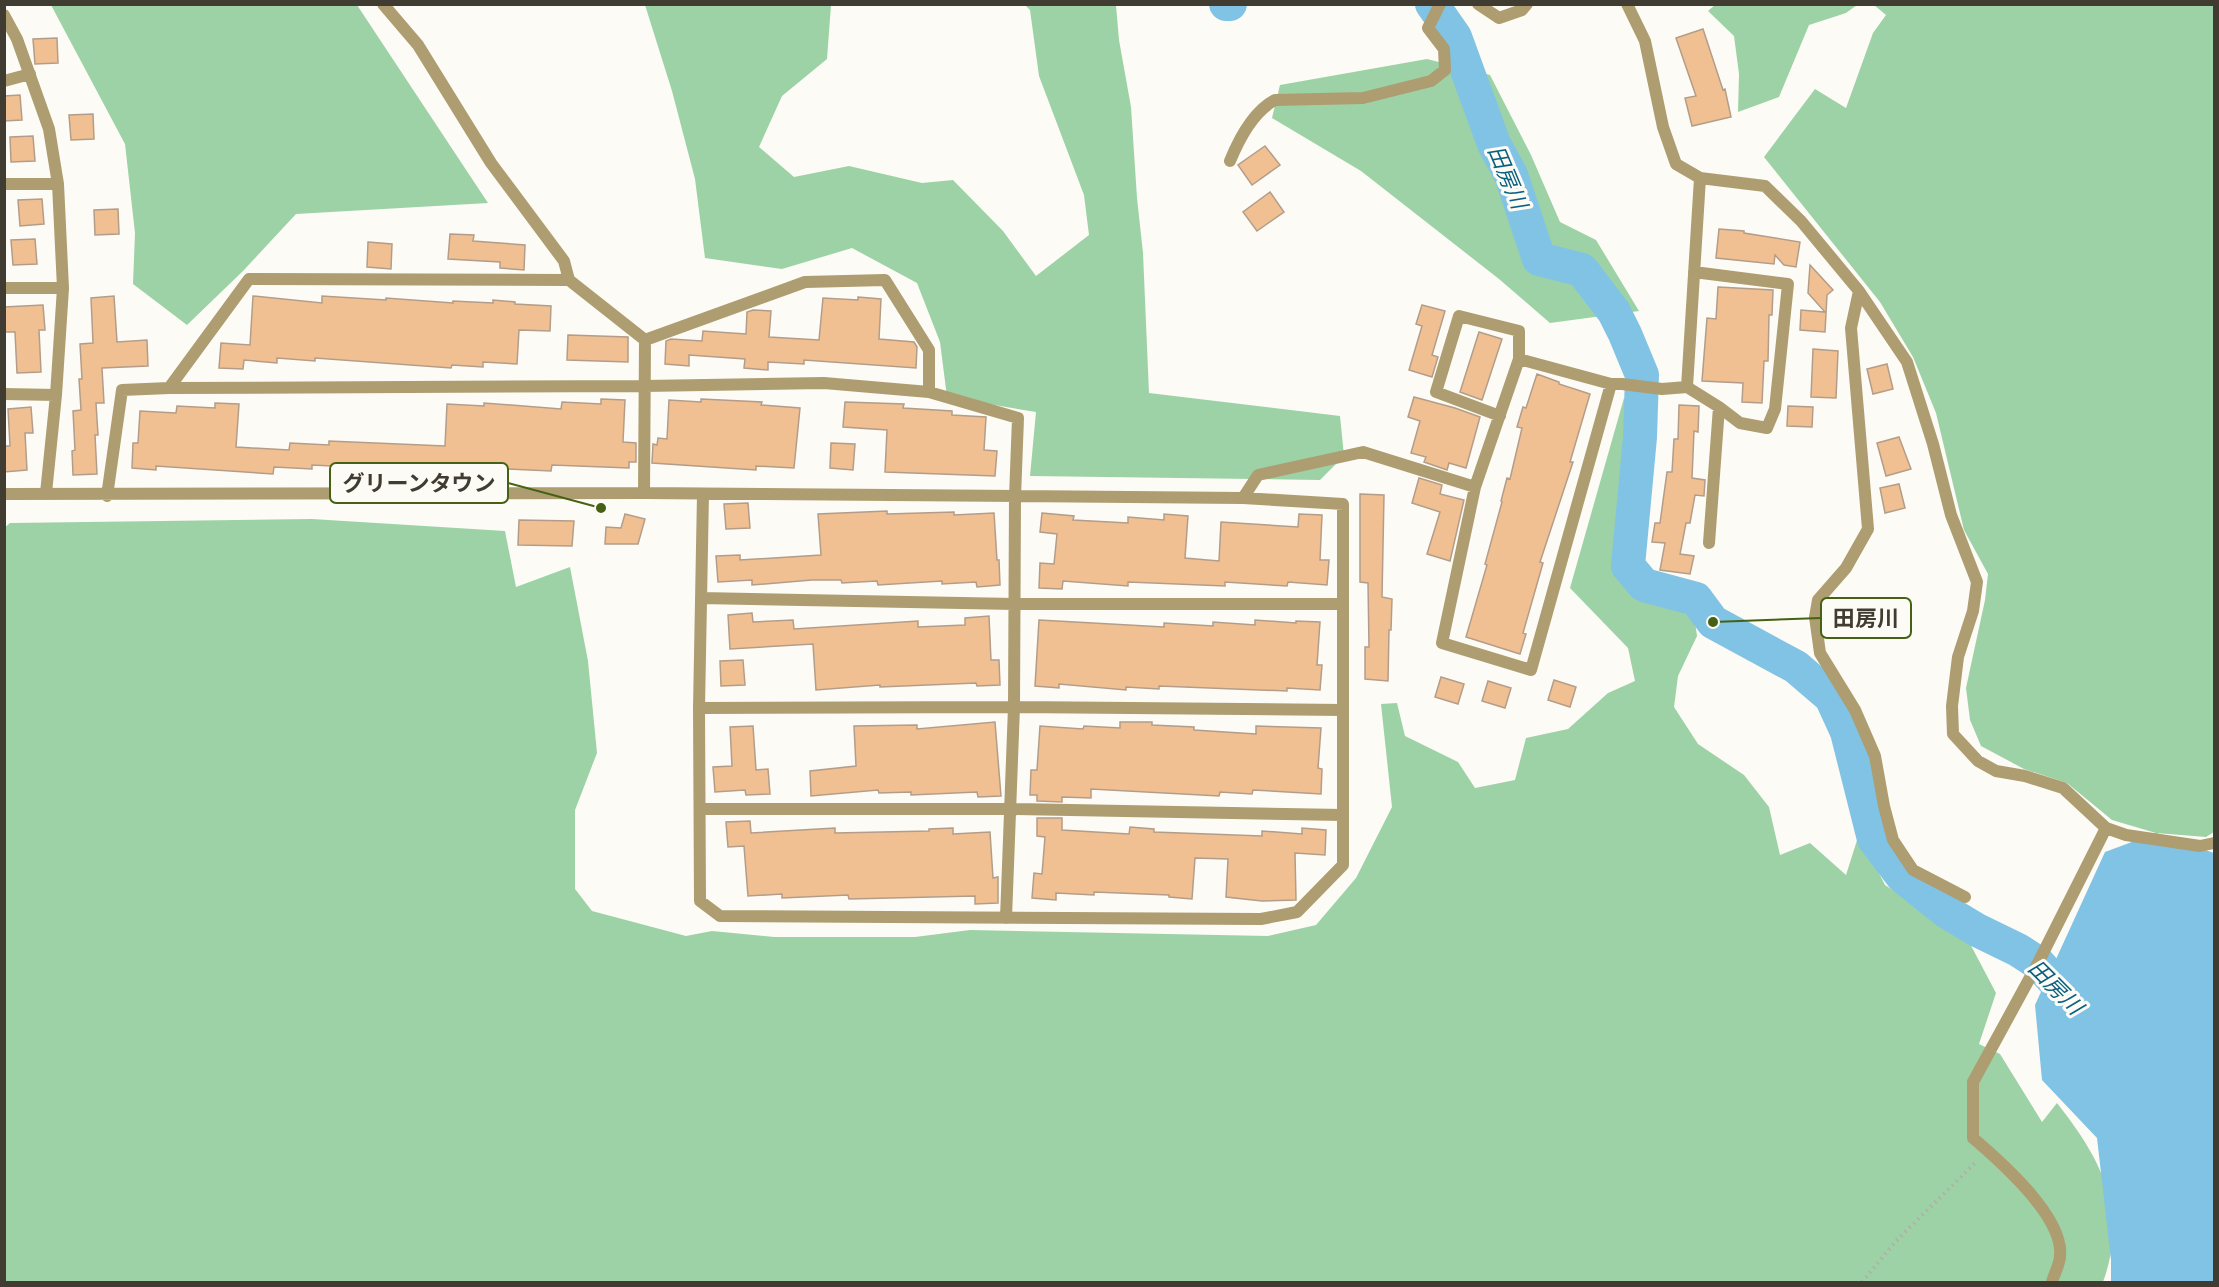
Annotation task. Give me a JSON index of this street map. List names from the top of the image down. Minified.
{"water":["田房川"],"places":["グリーンタウン","田房川"]}
